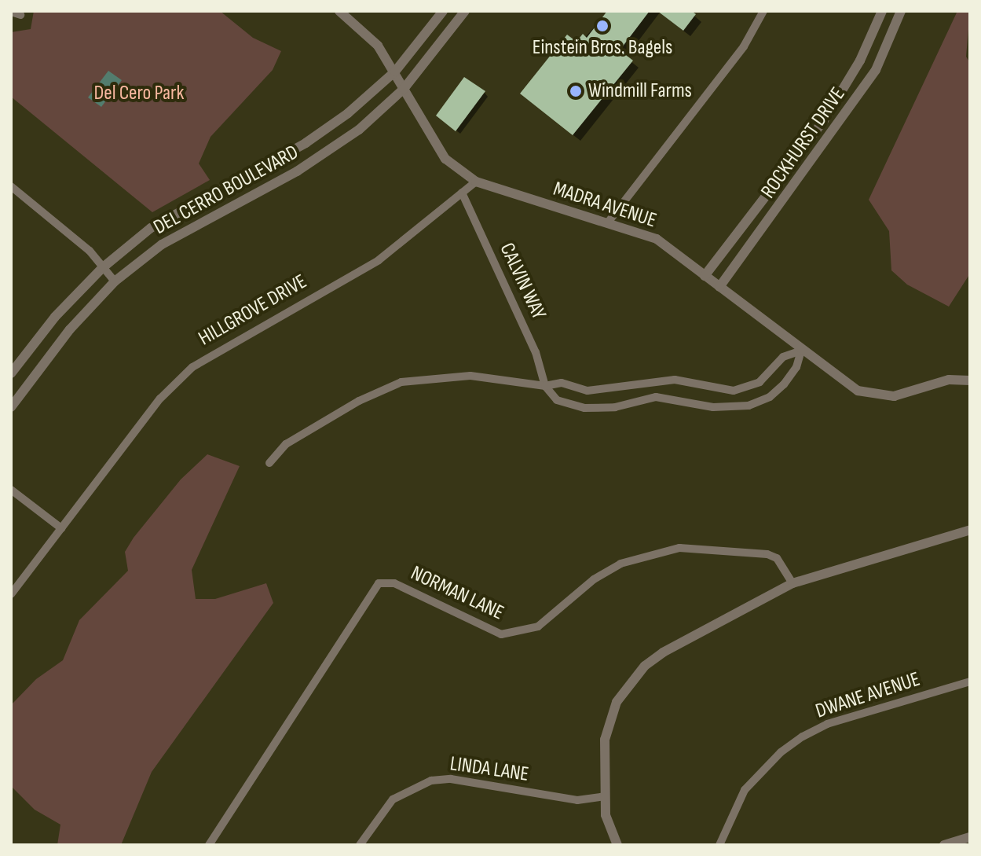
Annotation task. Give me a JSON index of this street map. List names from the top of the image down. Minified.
{"streets":{"street":["ROCKHURST DRIVE","DEL CERRO BOULEVARD","MADRA AVENUE","CALVIN WAY","HILLGROVE DRIVE","NORMAN LANE","DWANE AVENUE","LINDA LANE"]},"crossings":[["ROCKHURST DRIVE","MADRA AVENUE"],["DEL CERRO BOULEVARD","MADRA AVENUE"],["MADRA AVENUE","HILLGROVE DRIVE"],["CALVIN WAY","HILLGROVE DRIVE"]],"parks":["Del Cero Park"],"places":["Einstein Bros. Bagels","Windmill Farms"]}
